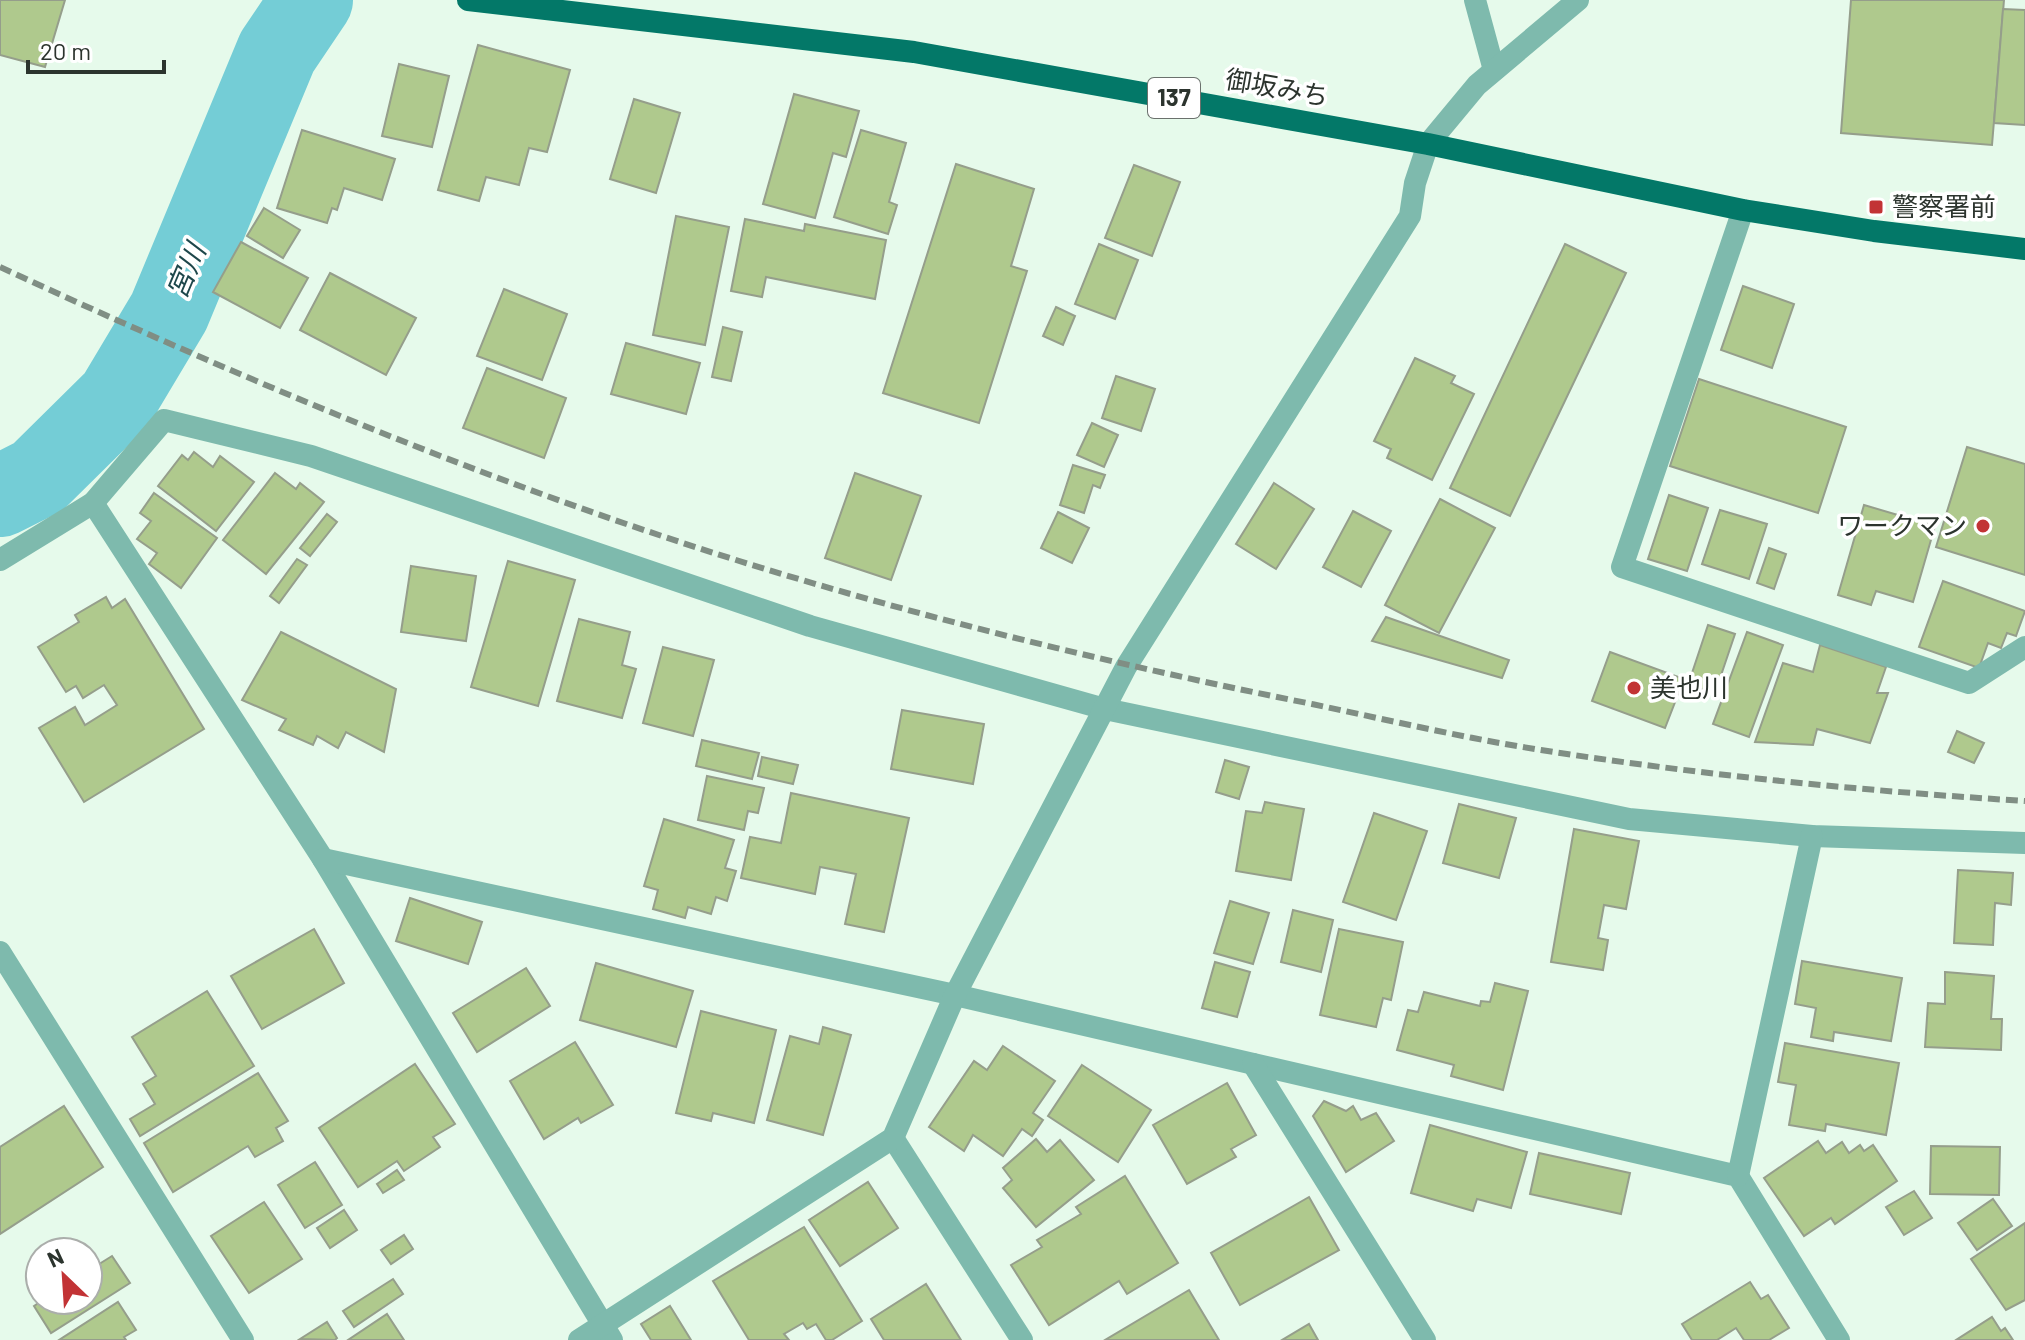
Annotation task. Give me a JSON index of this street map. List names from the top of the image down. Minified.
{"streets":{"highway":["御坂みち","137"]},"water":["宮川"],"places":{"transit":["警察署前"],"other":["ワークマン","美也川"]},"scale_bar":"20 m","north":"top left"}
